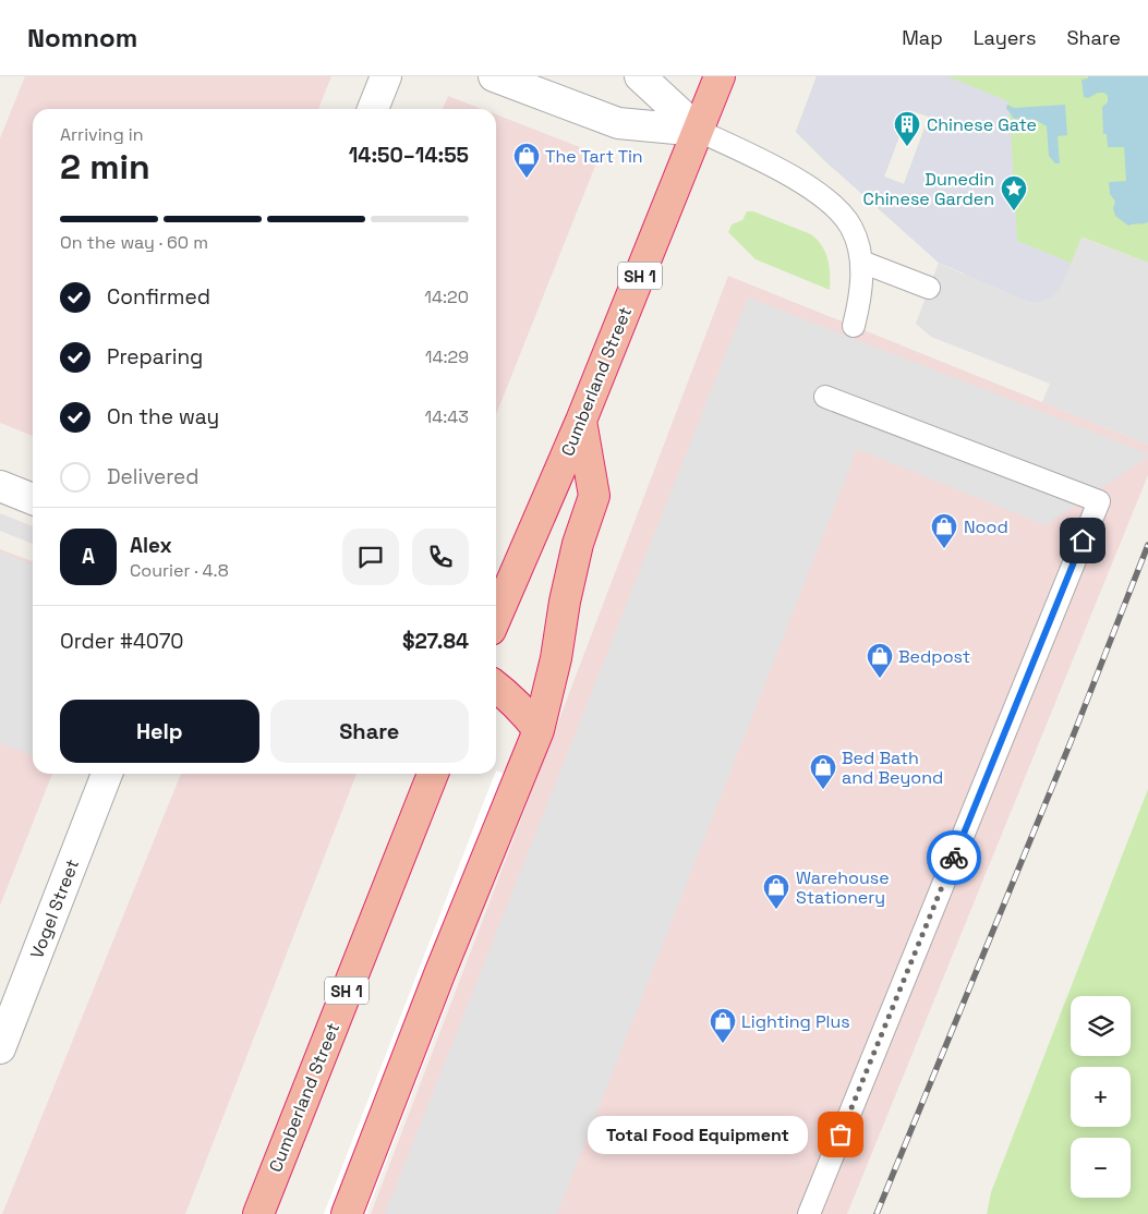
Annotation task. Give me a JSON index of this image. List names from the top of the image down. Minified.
{"streets":{"highway":["SH 1","Cumberland Street"],"street":["Vogel Street"]},"crossings":[["SH 1","Cumberland Street"]],"places":{"building":["Chinese Gate"],"shop":["The Tart Tin","Nood","Bedpost","Bed Bath and Beyond","Warehouse Stationery","Lighting Plus"],"place":["Dunedin Chinese Garden"],"other":["Total Food Equipment"]},"page":{"header":"Nomnom","nav":["Map","Layers","Share"],"heading":["2 min","Arriving in","14:50–14:55"],"panel":["Alex","Courier · 4.8","Order #4070","$27.84"],"bar":"On the way · 60 m","list":[["Confirmed","14:20"],["Preparing","14:29"],["On the way","14:43"],"Delivered"],"round":"A","buttons":["Help","Share"],"map_buttons":["+","−"],"bubble":"Total Food Equipment"}}
